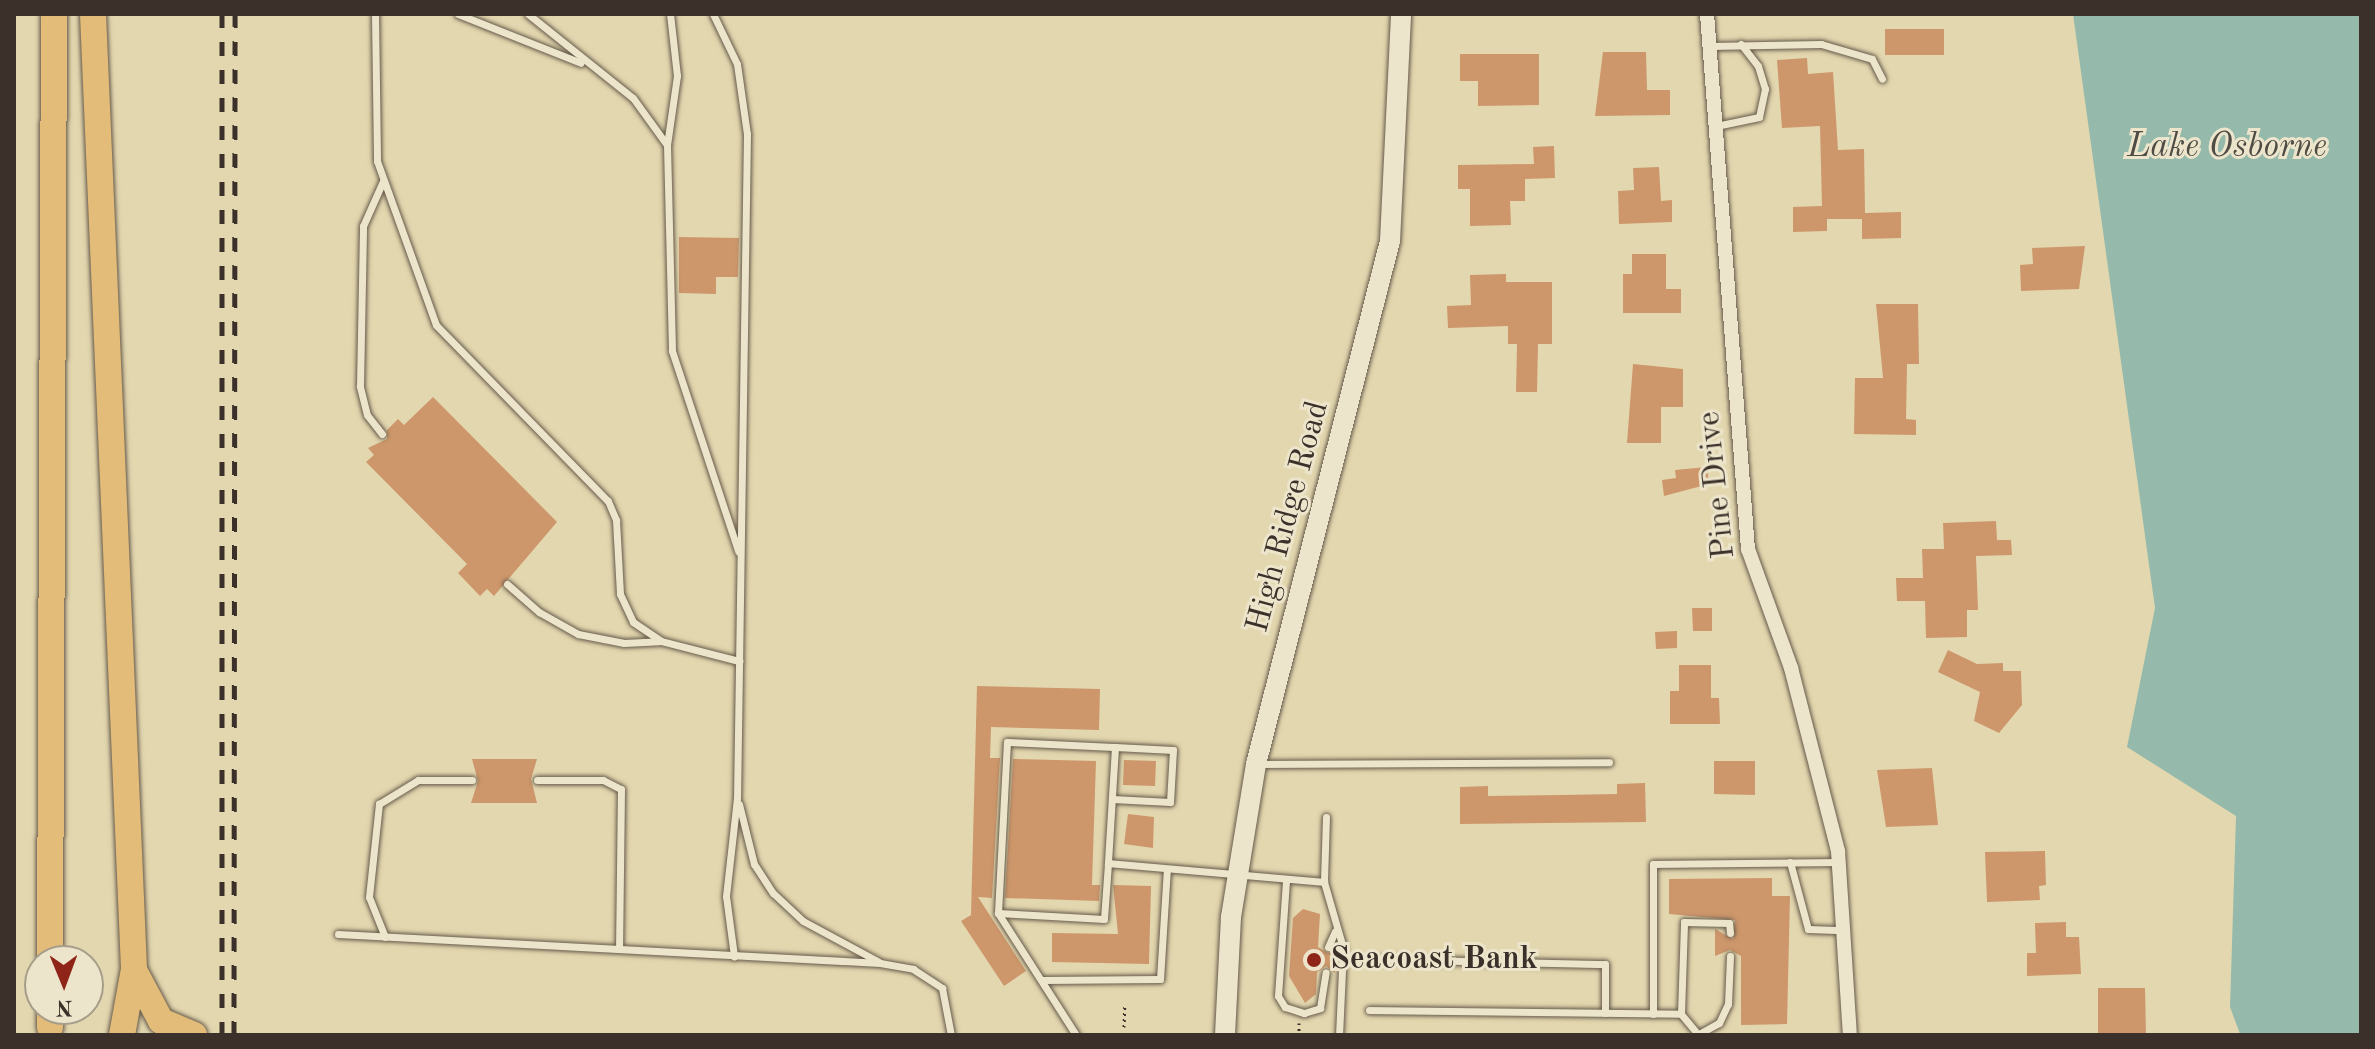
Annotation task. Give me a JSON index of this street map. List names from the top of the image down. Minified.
{"streets":{"street":["Pine Drive","High Ridge Road"]},"water":["Lake Osborne"],"places":["Seacoast Bank"],"north":"bottom"}
